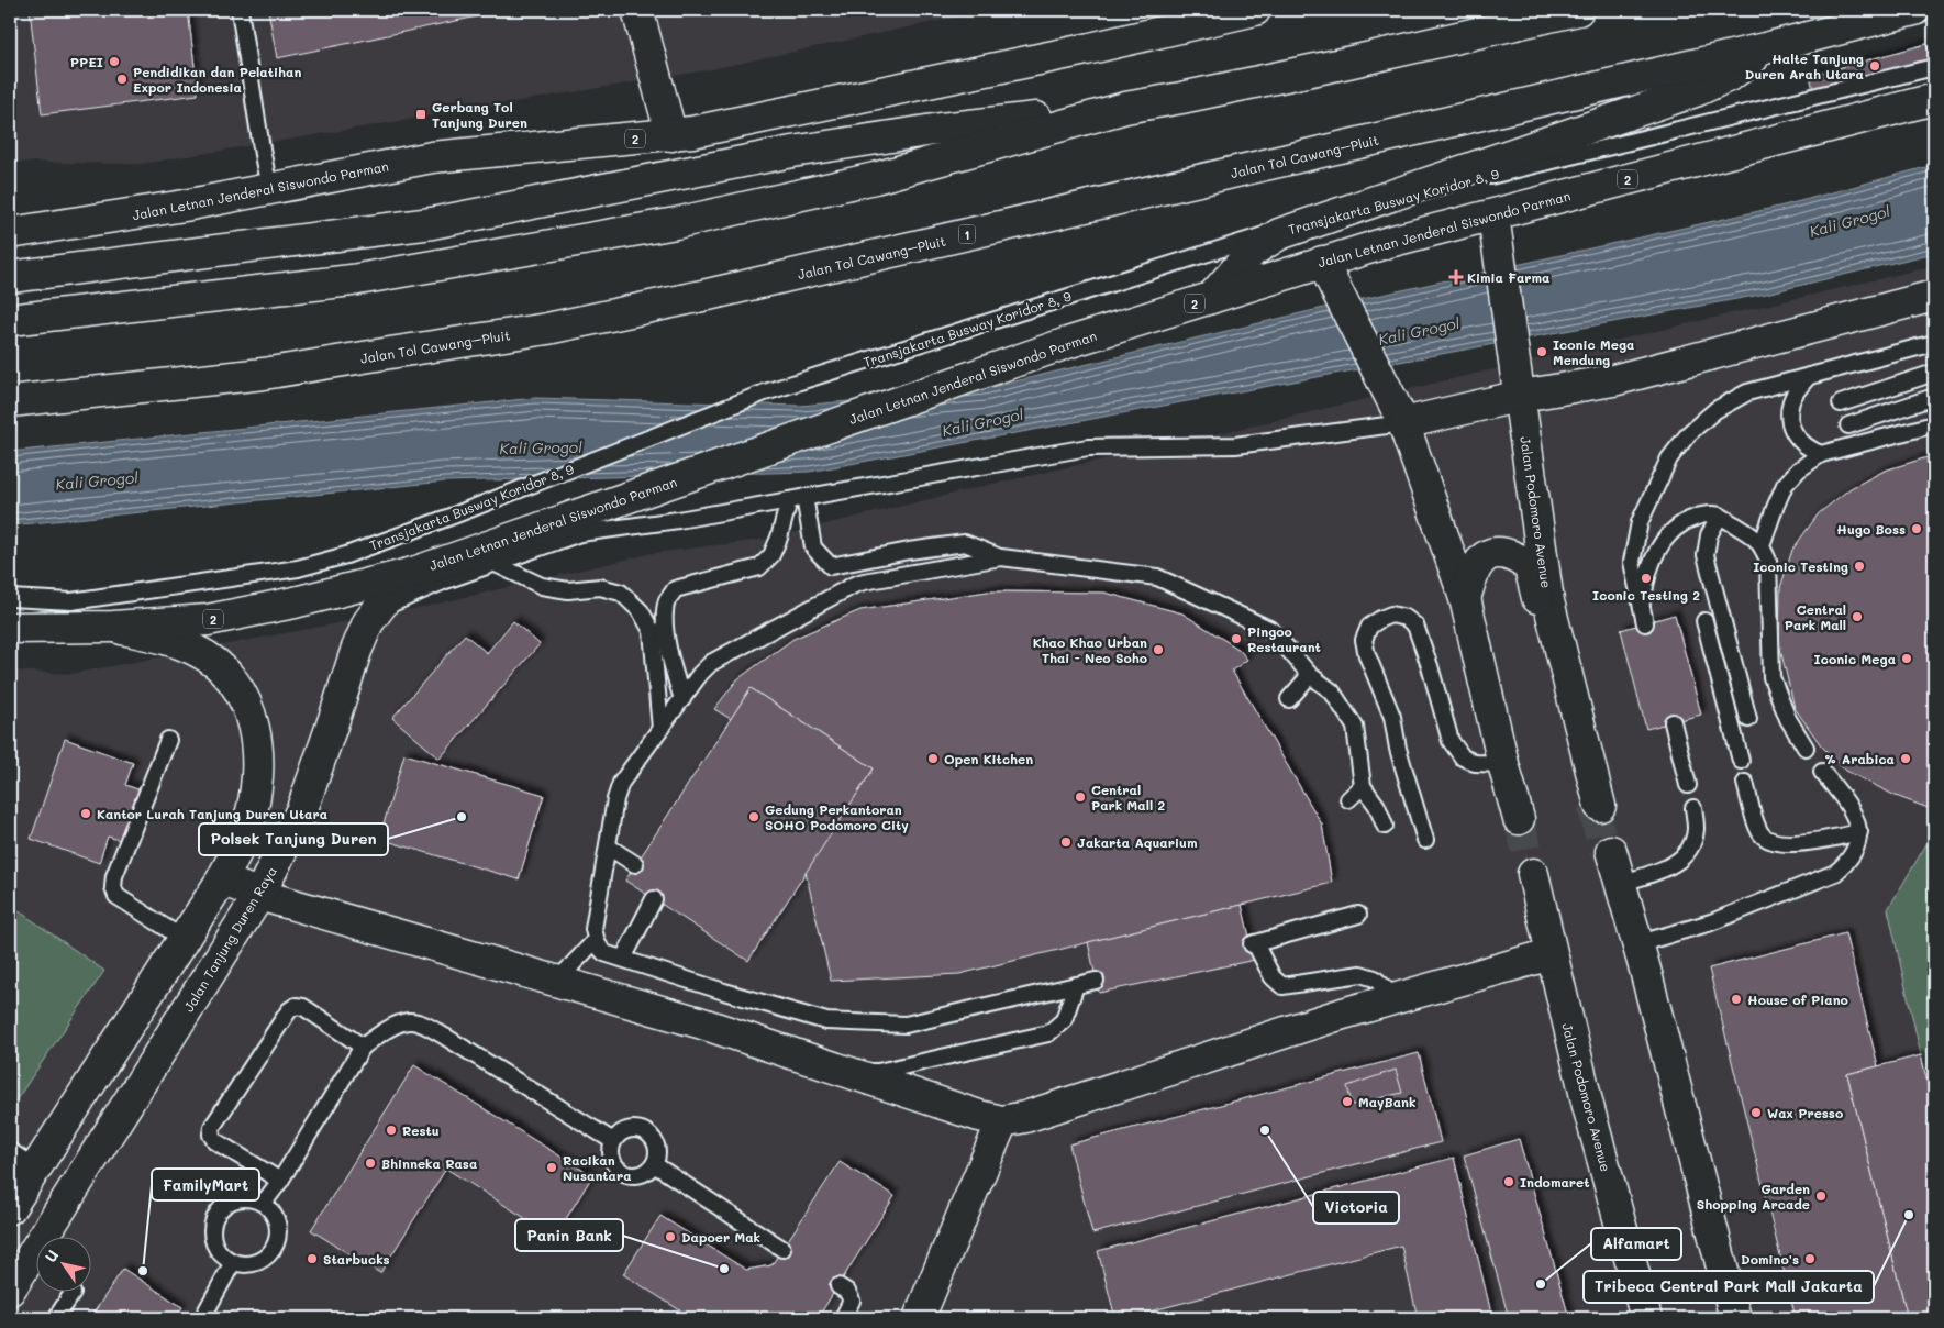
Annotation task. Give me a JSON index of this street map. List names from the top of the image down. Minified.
{"streets":{"main road":["2","Jalan Tol Cawang–Pluit","Jalan Letnan Jenderal Siswondo Parman","1","Jalan Podomoro Avenue","Jalan Tanjung Duren Raya"],"lane":["Transjakarta Busway Koridor 8, 9"]},"crossings":[["Jalan Letnan Jenderal Siswondo Parman","Jalan Podomoro Avenue"],["Jalan Letnan Jenderal Siswondo Parman","Jalan Tanjung Duren Raya"]],"water":["Kali Grogol"],"places":{"other":["PPEI","Halte Tanjung Duren Arah Utara","Pendidikan dan Pelatihan Expor Indonesia","Iconic Mega Mendung","Hugo Boss","Iconic Testing","Iconic Testing 2","Central Park Mall","Pingoo Restaurant","Khao Khao Urban Thai - Neo Soho","Iconic Mega","Open Kitchen","% Arabica","Central Park Mall 2","Kantor Lurah Tanjung Duren Utara","Polsek Tanjung Duren","Gedung Perkantoran SOHO Podomoro City","Jakarta Aquarium","House of Piano","MayBank","Wax Presso","Restu","Victoria","Bhinneka Rasa","Racikan Nusantara","Indomaret","Garden Shopping Arcade","Tribeca Central Park Mall Jakarta","Dapoer Mak","Starbucks","Domino's","Panin Bank","FamilyMart","Alfamart"],"transit":["Gerbang Tol Tanjung Duren"],"health":["Kimia Farma"]},"north":"top left"}
